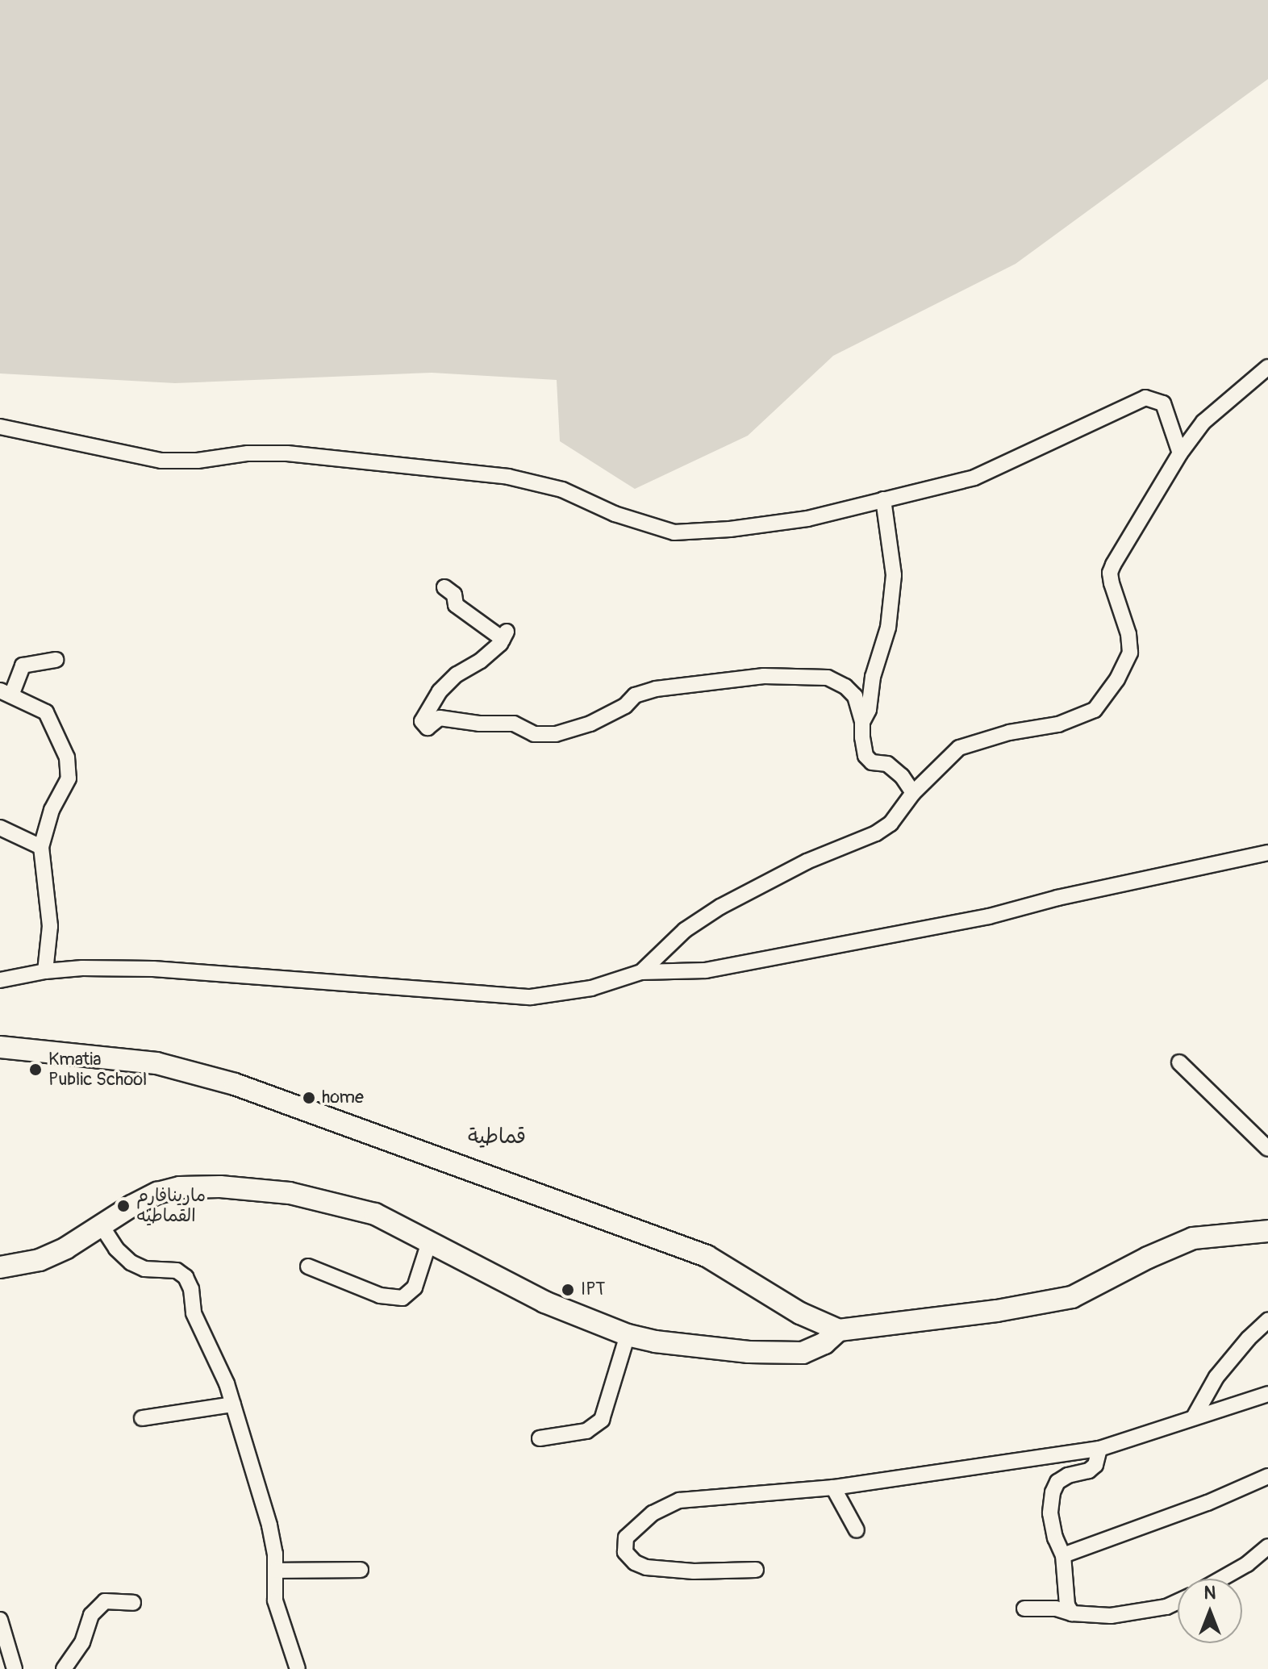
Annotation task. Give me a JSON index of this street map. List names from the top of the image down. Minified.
{"districts":["قماطية"],"places":["Kmatia Public School","home","مارينافارم القماطيه","IPT"],"north":"top"}
